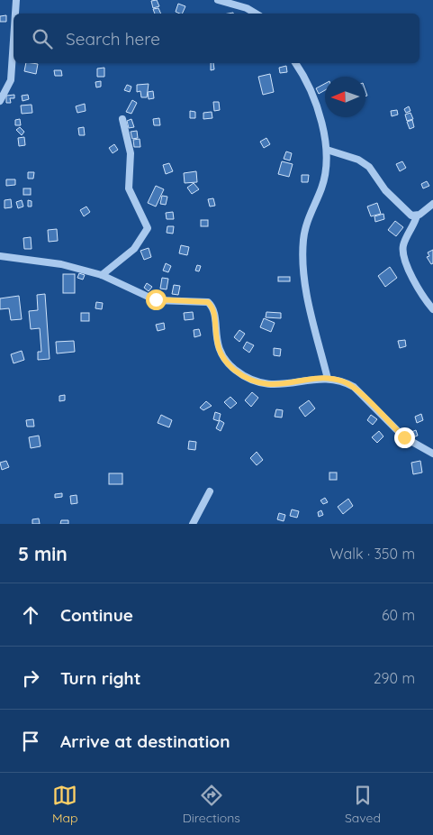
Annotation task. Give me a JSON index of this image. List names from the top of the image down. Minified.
{"north":"left","page":{"search":"Search here","heading":["5 min","Walk · 350 m"],"list":[["Continue","60 m"],["Turn right","290 m"],"Arrive at destination"],"nav":["Map","Directions","Saved"]}}
